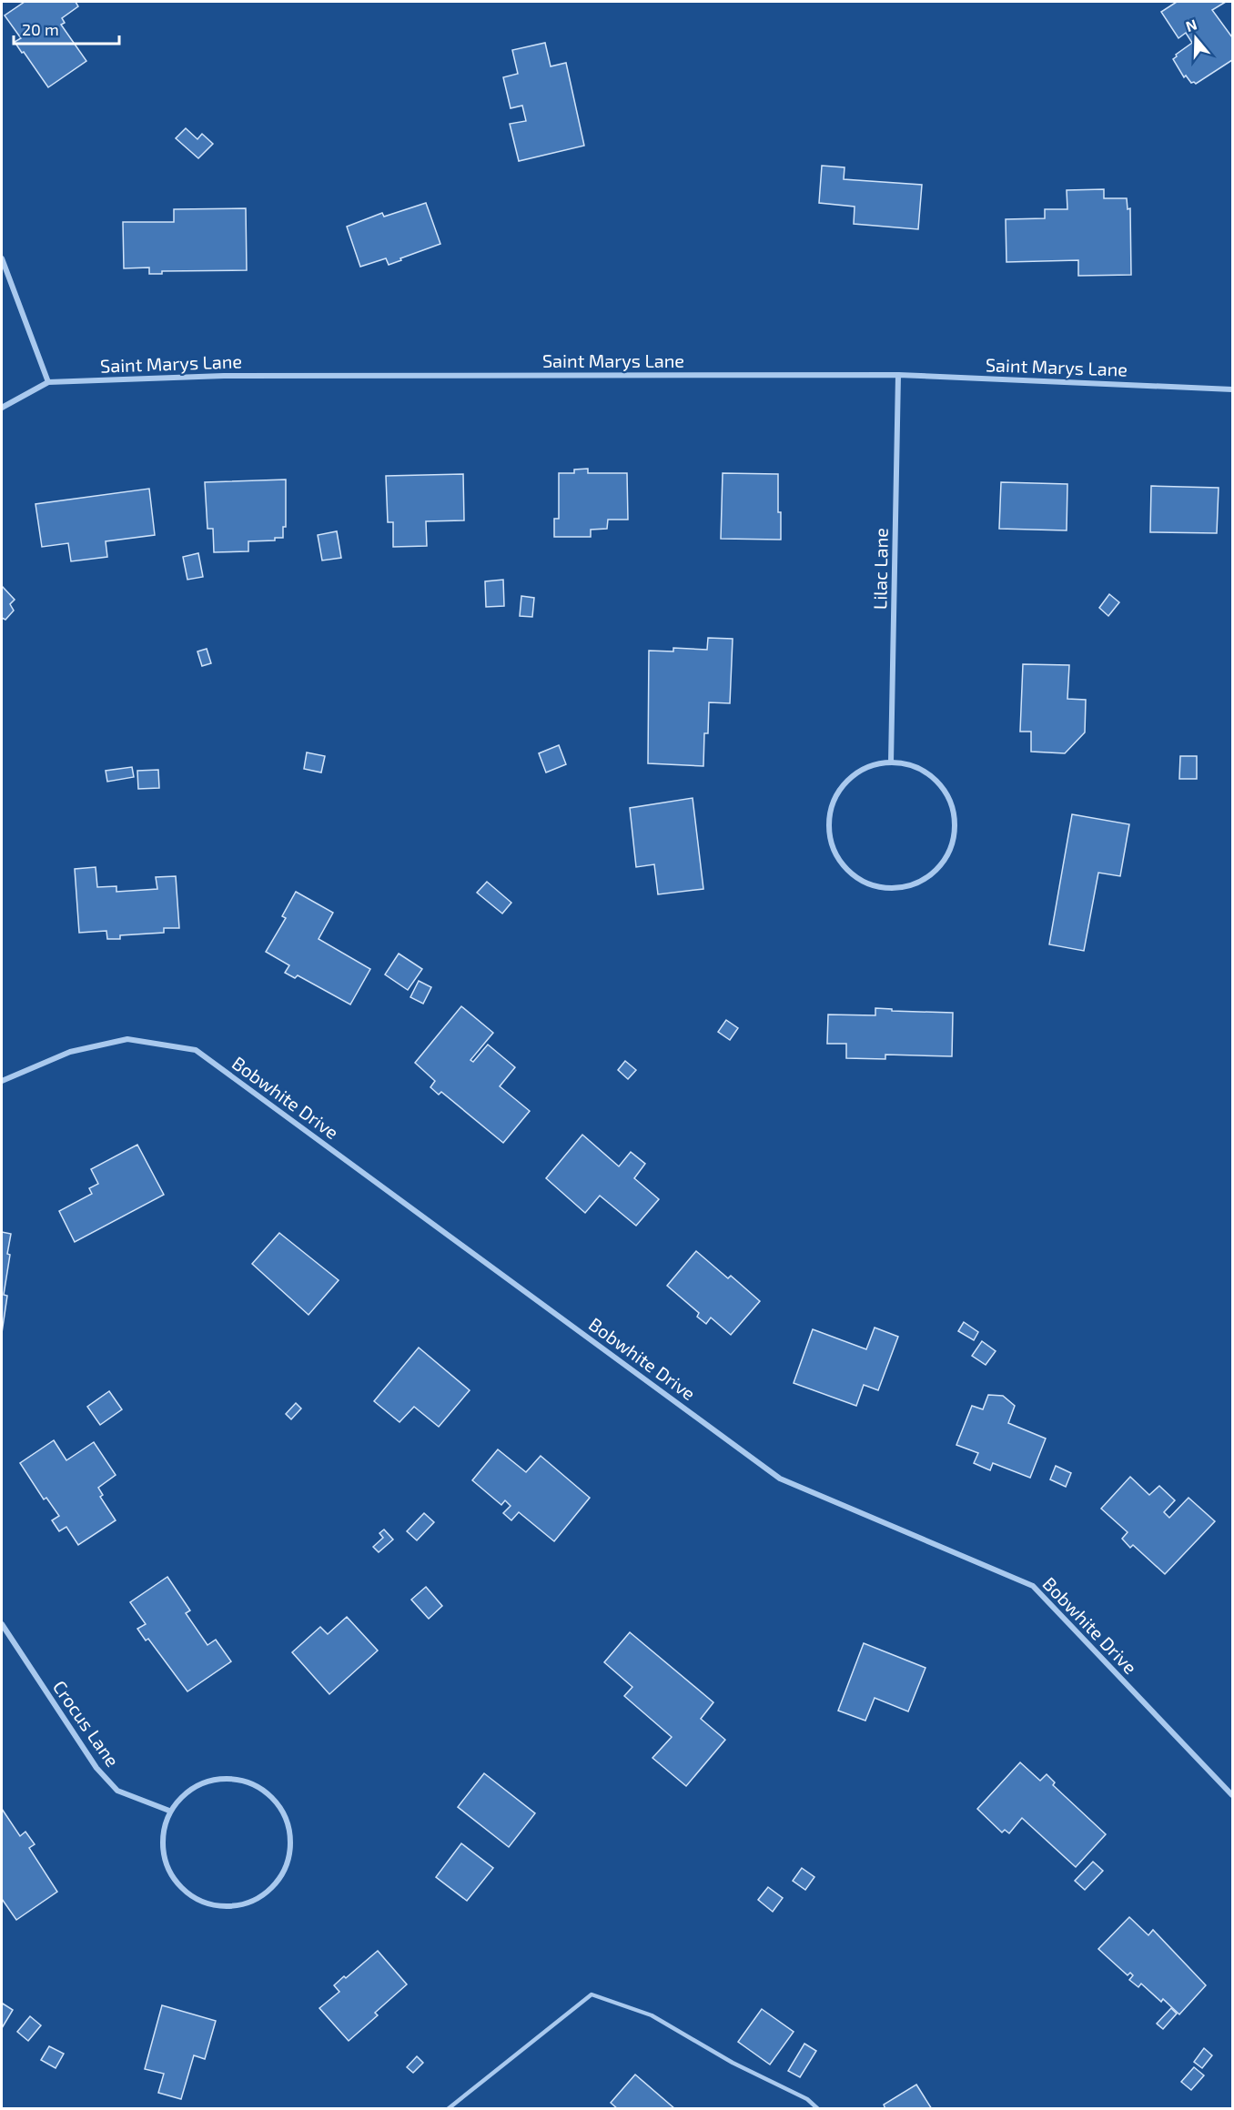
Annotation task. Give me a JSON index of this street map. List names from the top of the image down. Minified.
{"streets":{"street":["Saint Marys Lane","Lilac Lane","Bobwhite Drive","Crocus Lane"]},"crossings":[["Saint Marys Lane","Lilac Lane"]],"scale_bar":"20 m","north":"top"}
